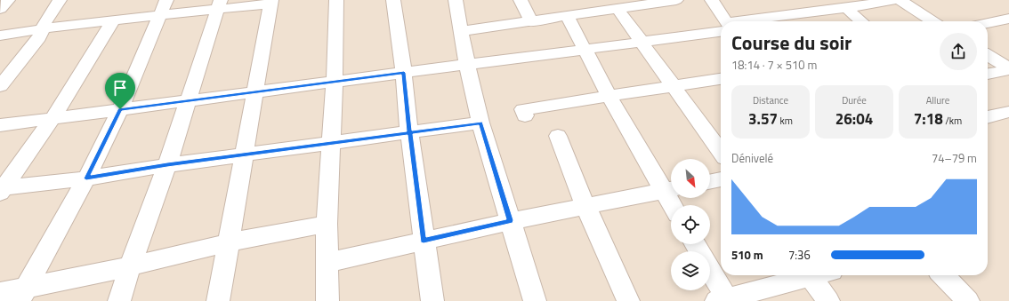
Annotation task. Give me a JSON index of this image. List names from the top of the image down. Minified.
{"north":"bottom right","page":{"heading":["Course du soir","18:14 · 7 × 510 m"],"stats":[["Distance","3.57 km"],["Durée","26:04"],["Allure","7:18 /km"]],"chart":["Dénivelé","74–79 m"],"list":[{"name":"510 m","note":"7:36"}]}}
